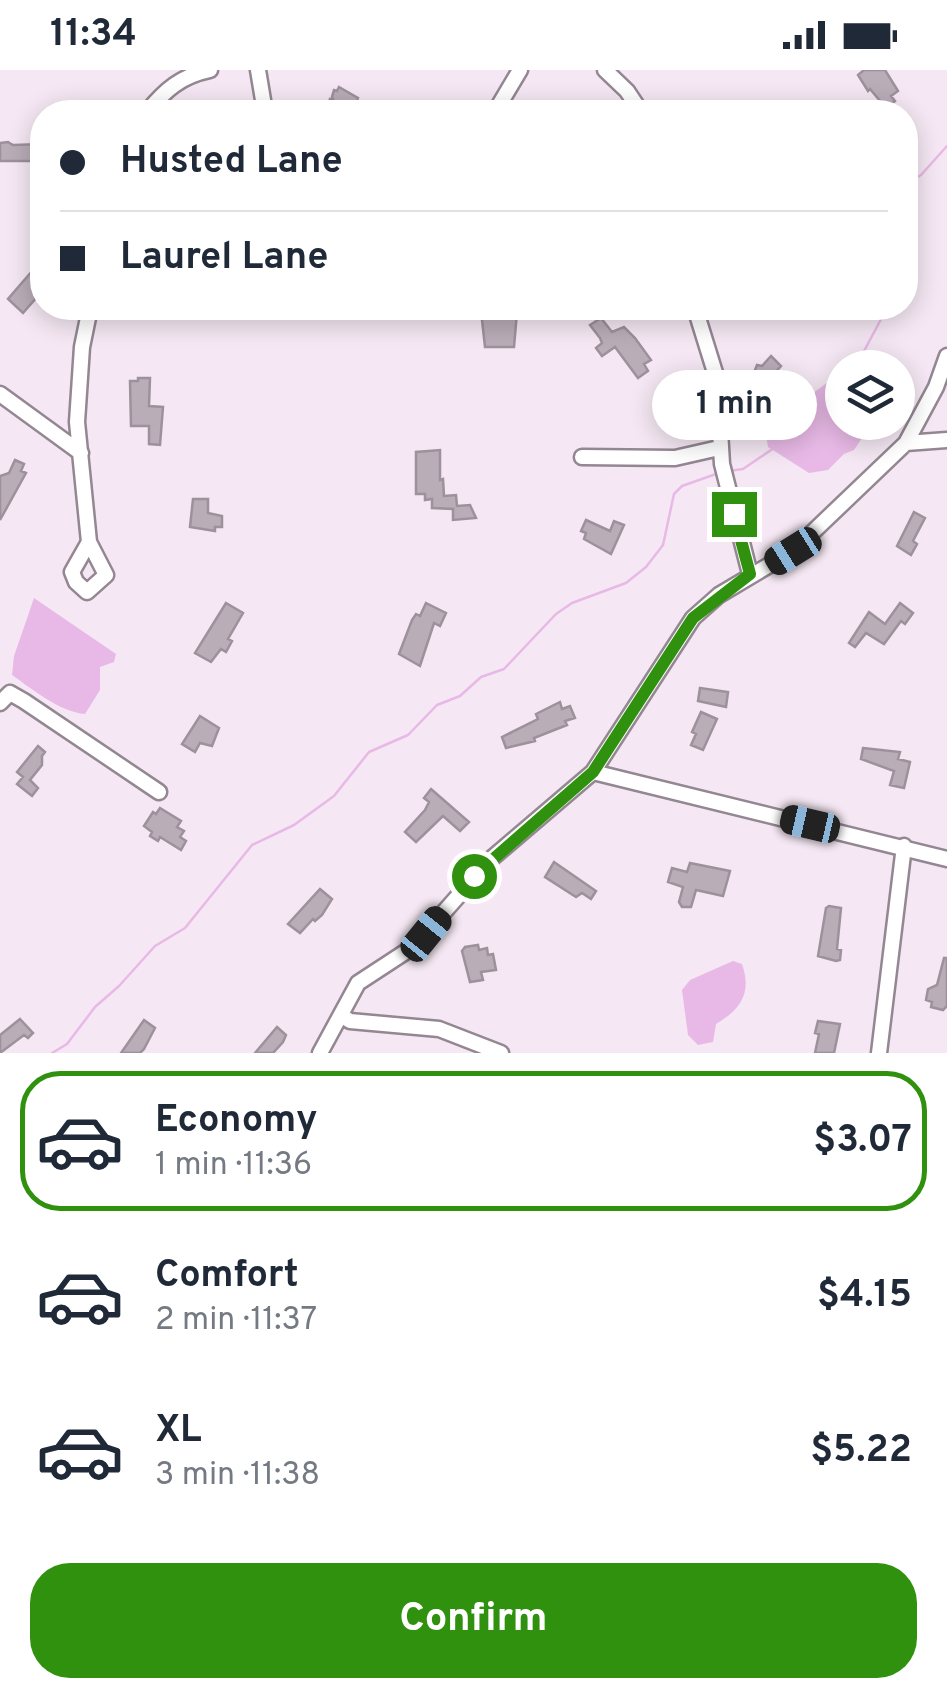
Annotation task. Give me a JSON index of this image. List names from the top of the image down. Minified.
{"page":{"status":"11:34","banner":["Husted Lane","Laurel Lane"],"bubble":"1 min","list":[{"name":"Economy","note":"1 min · 11:36","value":"$3.07"},{"name":"Comfort","note":"2 min · 11:37","value":"$4.15"},{"name":"XL","note":"3 min · 11:38","value":"$5.22"}],"buttons":"Confirm"}}
